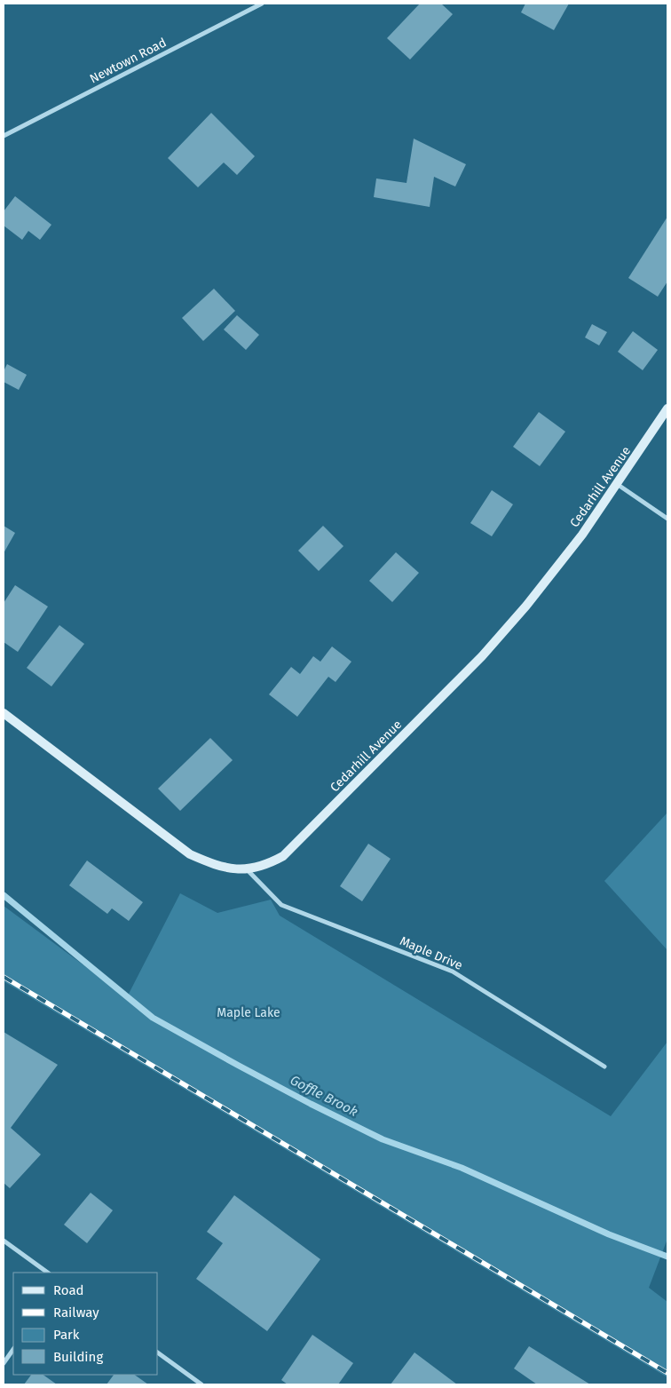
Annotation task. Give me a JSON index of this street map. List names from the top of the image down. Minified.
{"streets":{"street":["Newtown Road","Cedarhill Avenue","Maple Drive"]},"crossings":[["Cedarhill Avenue","Maple Drive"]],"water":["Goffle Brook"],"parks":["Maple Lake"],"legend":["Road","Railway","Park","Building"]}
